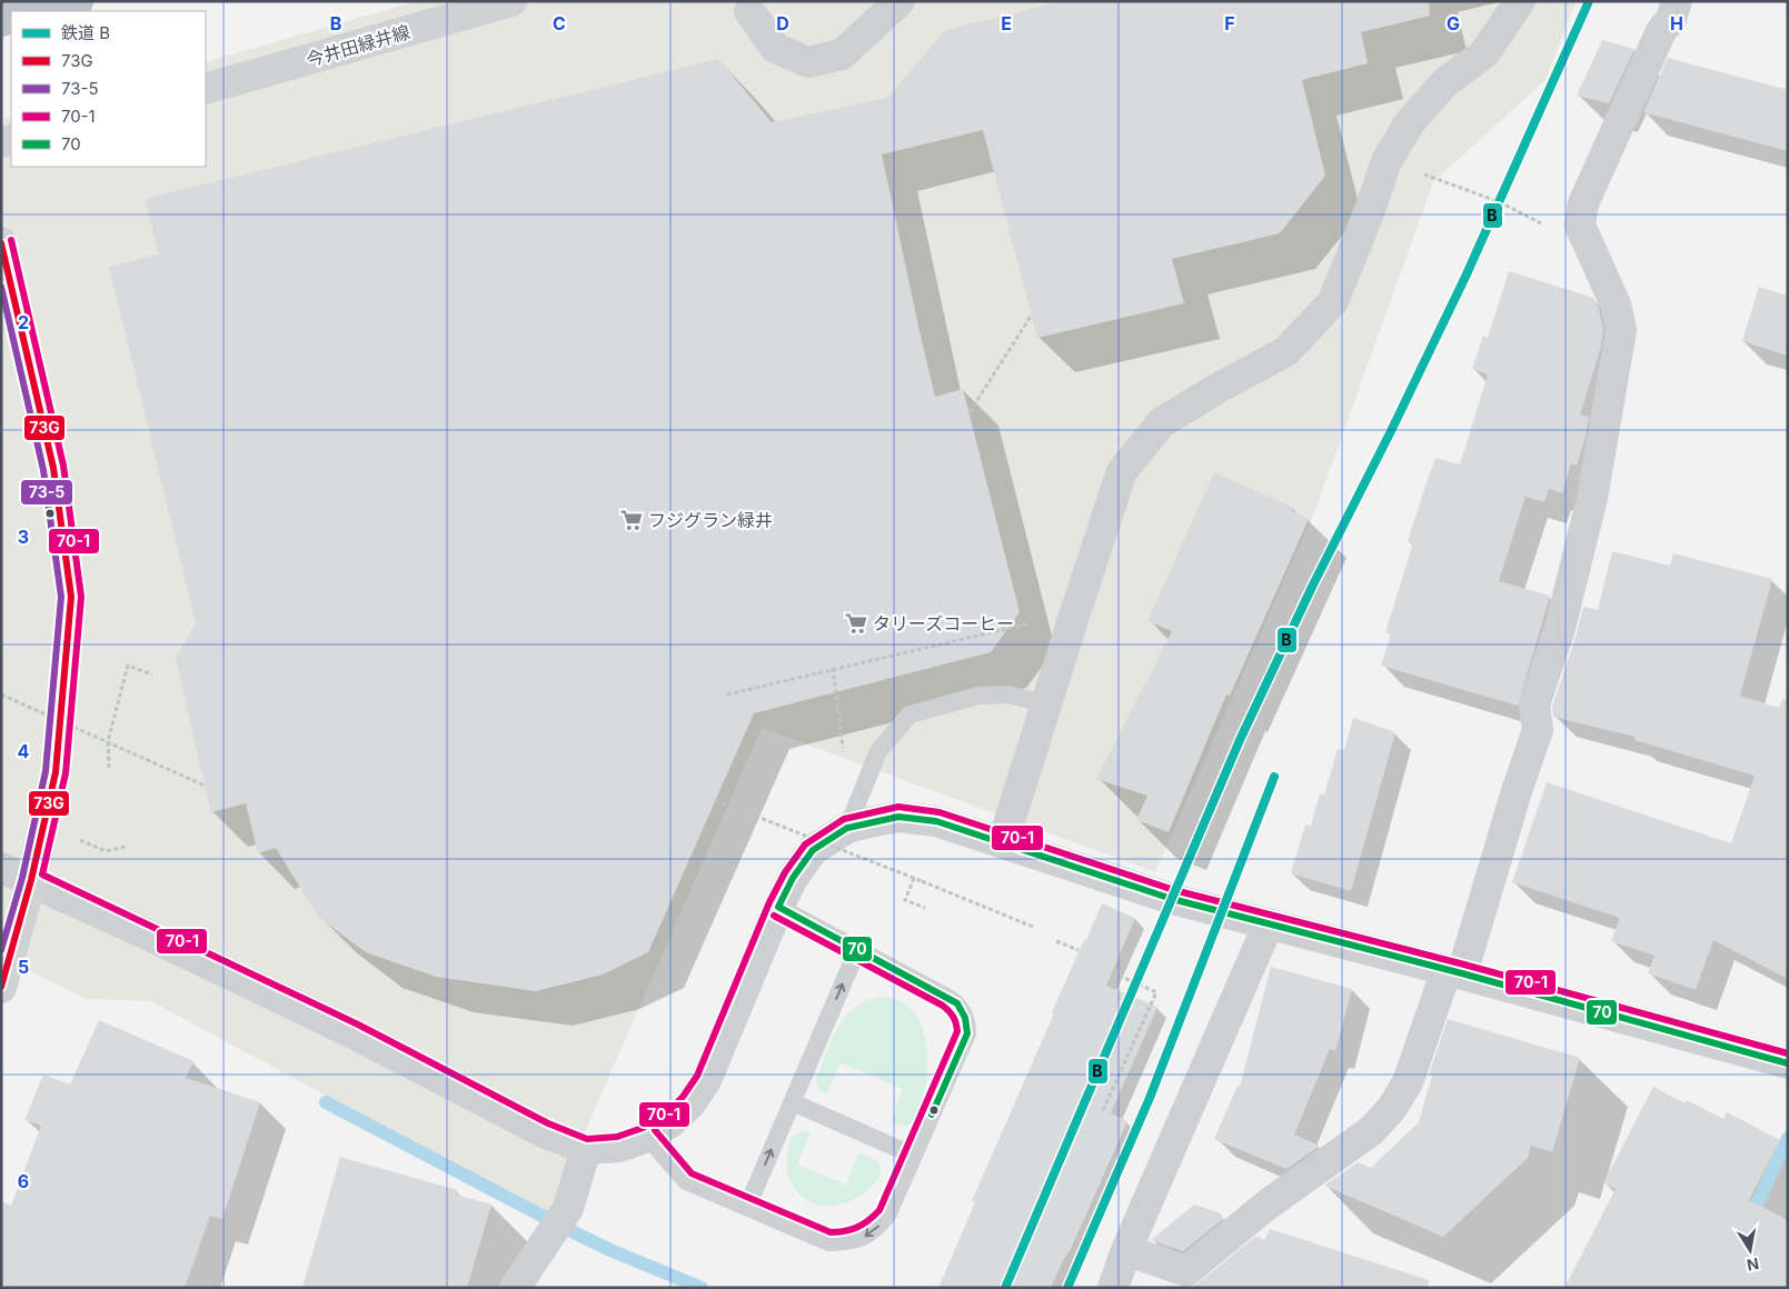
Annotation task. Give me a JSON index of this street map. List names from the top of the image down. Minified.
{"streets":{"main road":["今井田緑井線"]},"places":{"supermarket":["フジグラン緑井","タリーズコーヒー"]},"lines":["rail line B","transit line 70-1","transit line 73G","transit line 73-5","transit line 70"],"legend":["鉄道 B","73G","73-5","70-1","70"],"north":"bottom","grid":{"columns":["B","C","D","E","F","G","H"],"rows":["2","3","4","5","6"]}}
